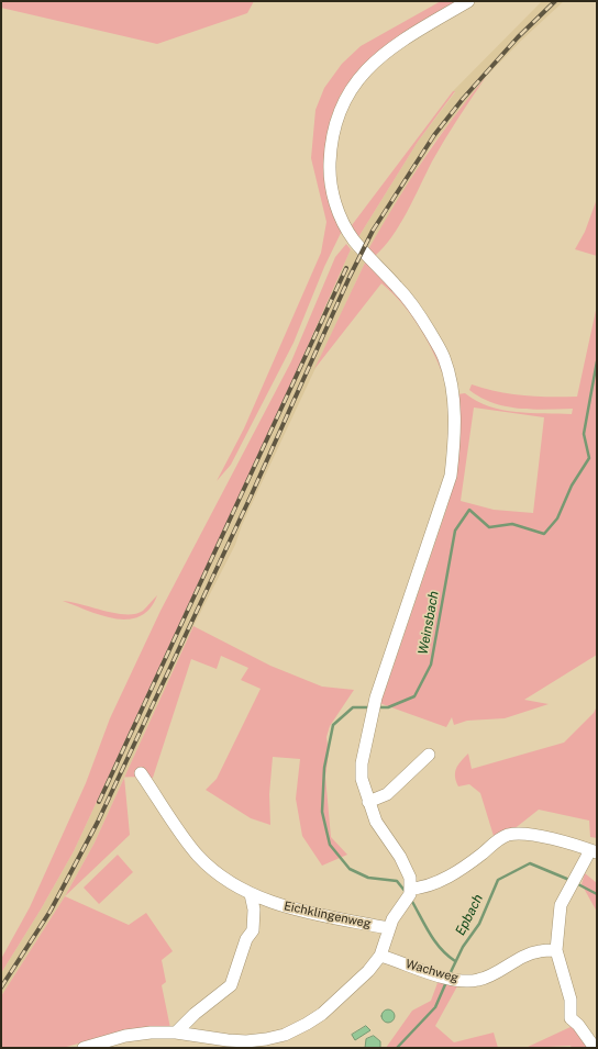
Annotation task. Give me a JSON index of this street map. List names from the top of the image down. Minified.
{"streets":{"street":["Eichklingenweg","Wachweg"]},"water":["Weinsbach","Epbach"]}
